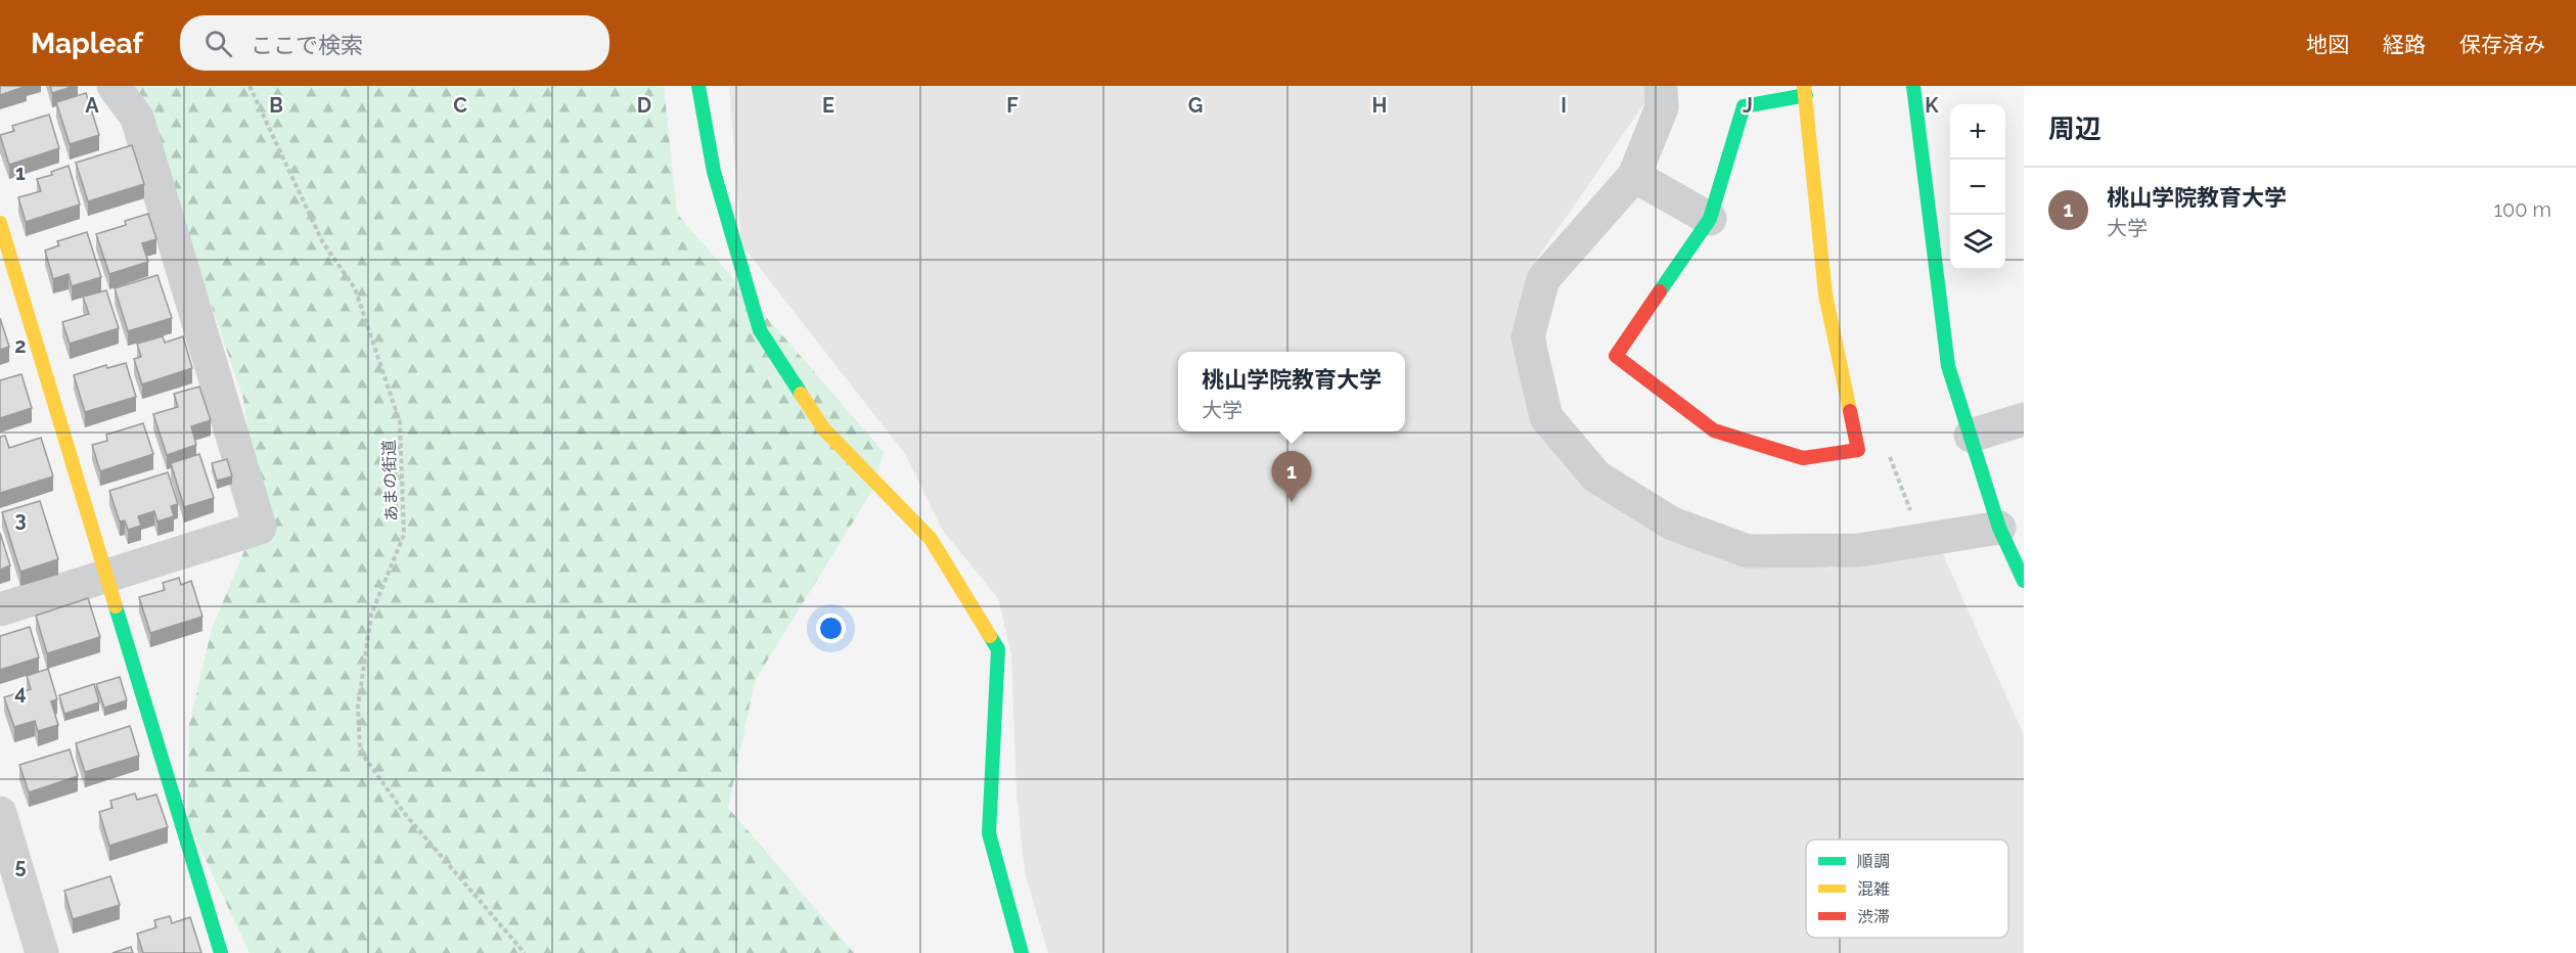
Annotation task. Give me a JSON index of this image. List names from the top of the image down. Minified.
{"streets":{"path":["あまの街道"]},"legend":["順調","混雑","渋滞"],"page":{"header":"Mapleaf","search":"ここで検索","nav":["地図","経路","保存済み"],"heading":"周辺","map_buttons":["+","−"],"list":[{"mark":"1","name":"桃山学院教育大学","note":"大学","value":"100 m"}],"popup":["桃山学院教育大学","大学"],"pins":"1"},"grid":{"columns":["A","B","C","D","E","F","G","H","I","J","K"],"rows":["1","2","3","4","5"]}}
